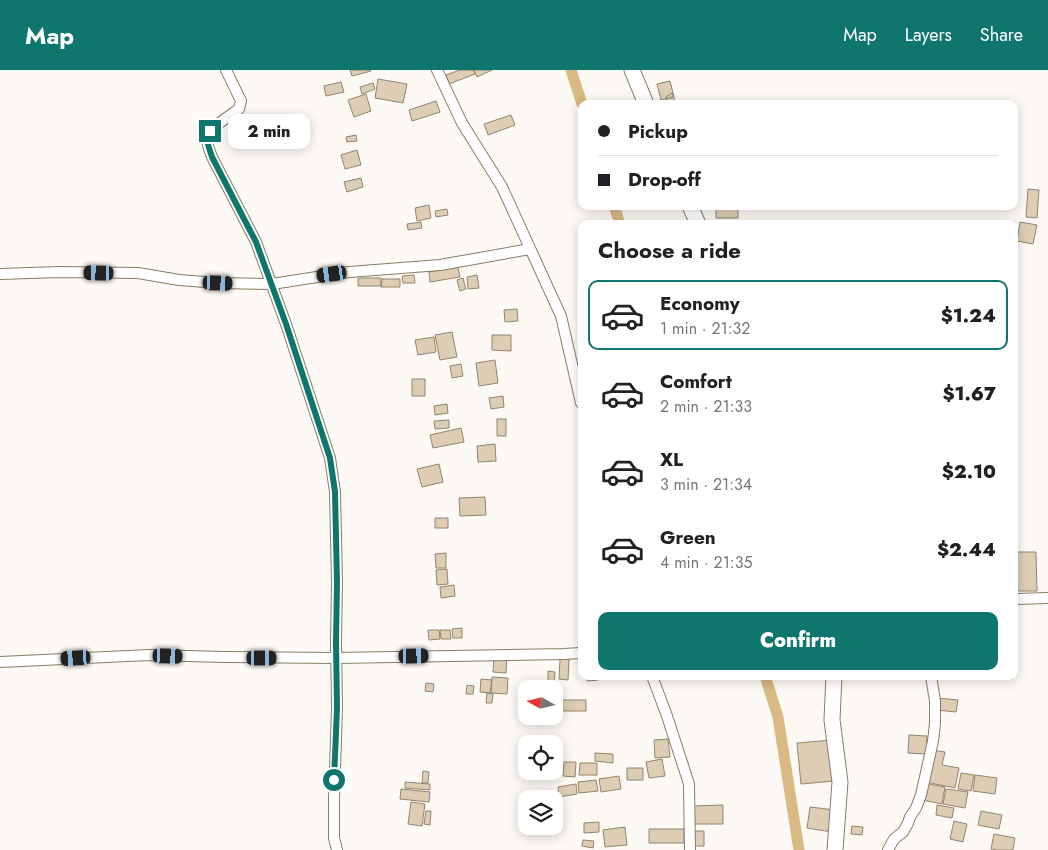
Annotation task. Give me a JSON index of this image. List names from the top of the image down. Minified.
{"north":"left","page":{"header":"Map","nav":["Map","Layers","Share"],"banner":["Pickup","Drop-off"],"bubble":"2 min","heading":"Choose a ride","list":[{"name":"Economy","note":"1 min · 21:32","value":"$1.24"},{"name":"Comfort","note":"2 min · 21:33","value":"$1.67"},{"name":"XL","note":"3 min · 21:34","value":"$2.10"},{"name":"Green","note":"4 min · 21:35","value":"$2.44"}],"buttons":"Confirm"}}
